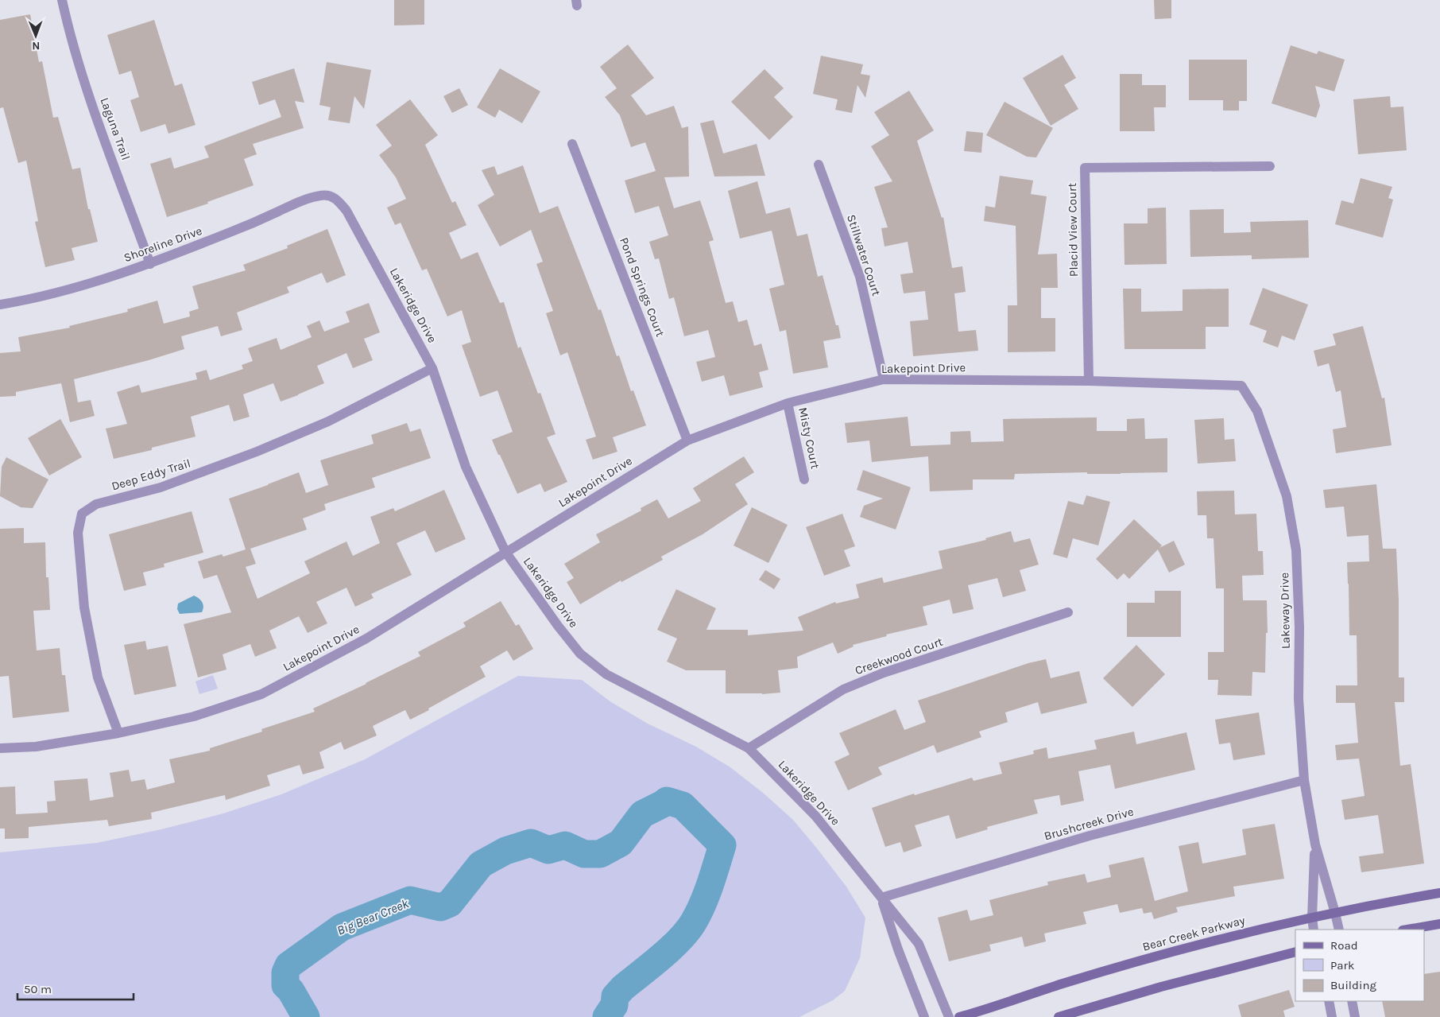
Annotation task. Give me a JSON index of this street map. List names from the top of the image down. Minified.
{"streets":{"main road":["Bear Creek Parkway"],"street":["Laguna Trail","Placid View Court","Shoreline Drive","Stillwater Court","Pond Springs Court","Lakeridge Drive","Lakepoint Drive","Misty Court","Deep Eddy Trail","Lakeway Drive","Creekwood Court","Brushcreek Drive"]},"crossings":[["Laguna Trail","Shoreline Drive"],["Placid View Court","Lakepoint Drive"],["Shoreline Drive","Lakeridge Drive"],["Stillwater Court","Lakepoint Drive"],["Pond Springs Court","Lakepoint Drive"],["Lakeridge Drive","Lakepoint Drive"],["Lakeridge Drive","Deep Eddy Trail"],["Lakeridge Drive","Creekwood Court"],["Lakeridge Drive","Brushcreek Drive"],["Lakepoint Drive","Misty Court"],["Lakepoint Drive","Deep Eddy Trail"],["Lakepoint Drive","Lakeway Drive"],["Lakeway Drive","Brushcreek Drive"],["Lakeway Drive","Bear Creek Parkway"]],"water":["Big Bear Creek"],"legend":["Road","Park","Building"],"scale_bar":"50 m","north":"bottom"}
